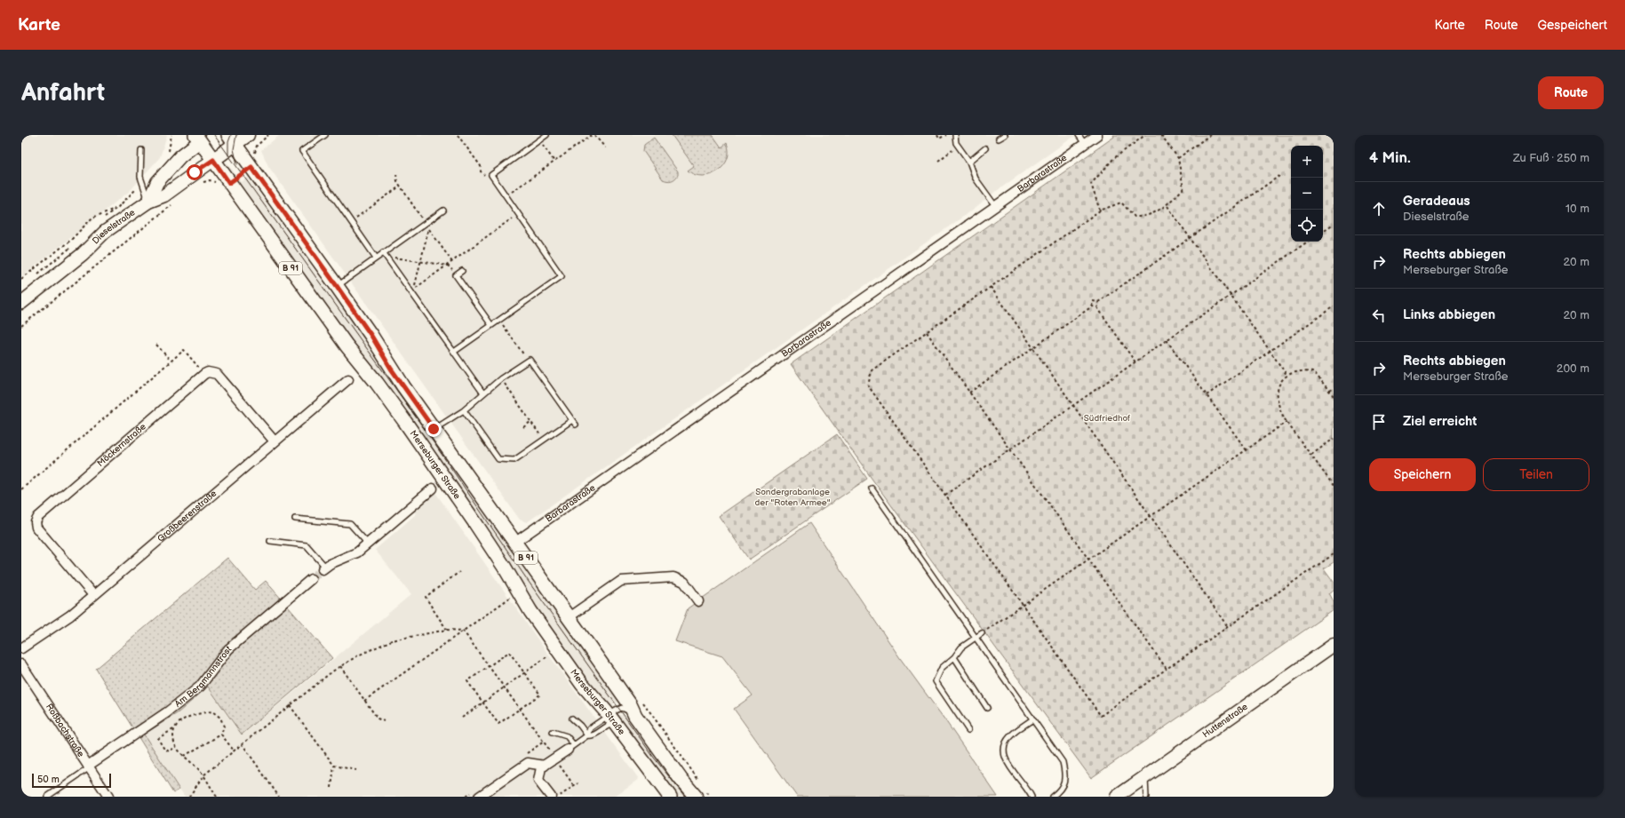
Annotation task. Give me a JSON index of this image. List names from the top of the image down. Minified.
{"streets":{"main road":["B 91","Merseburger Straße"],"street":["Barbarastraße","Dieselstraße","Möckernstraße","Großbeerenstraße","Am Bergmannstrost","Huttenstraße","Roßbachstraße"]},"crossings":[["Barbarastraße","B 91"],["Dieselstraße","Merseburger Straße"],["Möckernstraße","Großbeerenstraße"],["Am Bergmannstrost","Roßbachstraße"]],"parks":["Südfriedhof","Sondergrabanlage der \"Roten Armee\""],"scale_bar":"50 m","page":{"header":"Karte","nav":["Karte","Route","Gespeichert"],"buttons":["Route",["Speichern","Teilen"]],"title":"Anfahrt","heading":["4 Min.","Zu Fuß · 250 m"],"map_buttons":["+","−"],"list":[["Geradeaus","Dieselstraße","10 m"],["Rechts abbiegen","Merseburger Straße","20 m"],["Links abbiegen","20 m"],["Rechts abbiegen","Merseburger Straße","200 m"],"Ziel erreicht"],"scale":"50 m"}}
